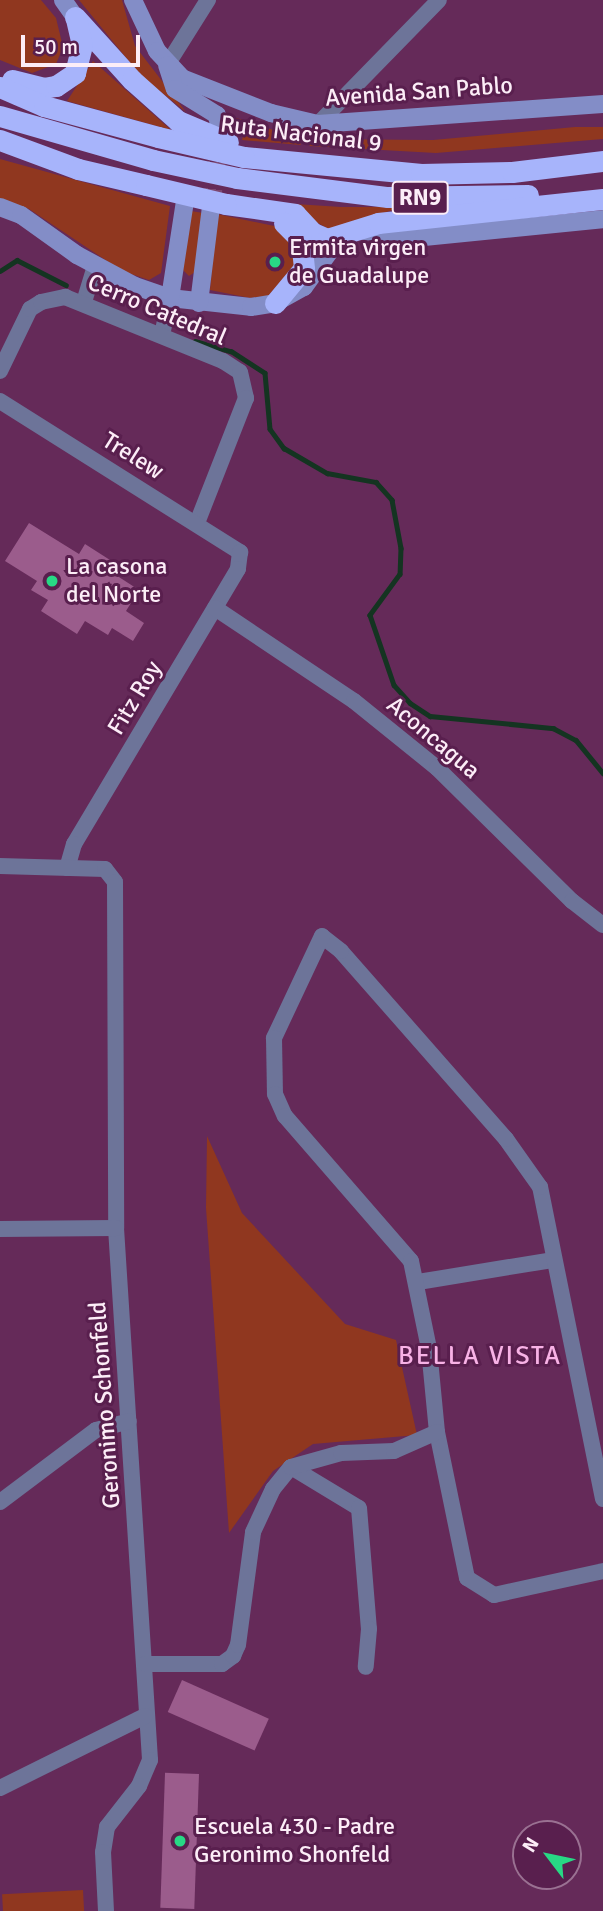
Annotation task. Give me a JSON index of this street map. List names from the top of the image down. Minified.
{"streets":{"highway":["Ruta Nacional 9","RN9"],"street":["Avenida San Pablo","Cerro Catedral","Trelew","Fitz Roy","Aconcagua","Geronimo Schonfeld"]},"crossings":[["Cerro Catedral","Trelew"],["Trelew","Fitz Roy"],["Fitz Roy","Aconcagua"],["Fitz Roy","Geronimo Schonfeld"]],"districts":["BELLA VISTA"],"places":["Ermita virgen de Guadalupe","La casona del Norte","Escuela 430 - Padre Geronimo Shonfeld"],"scale_bar":"50 m","north":"top left"}
